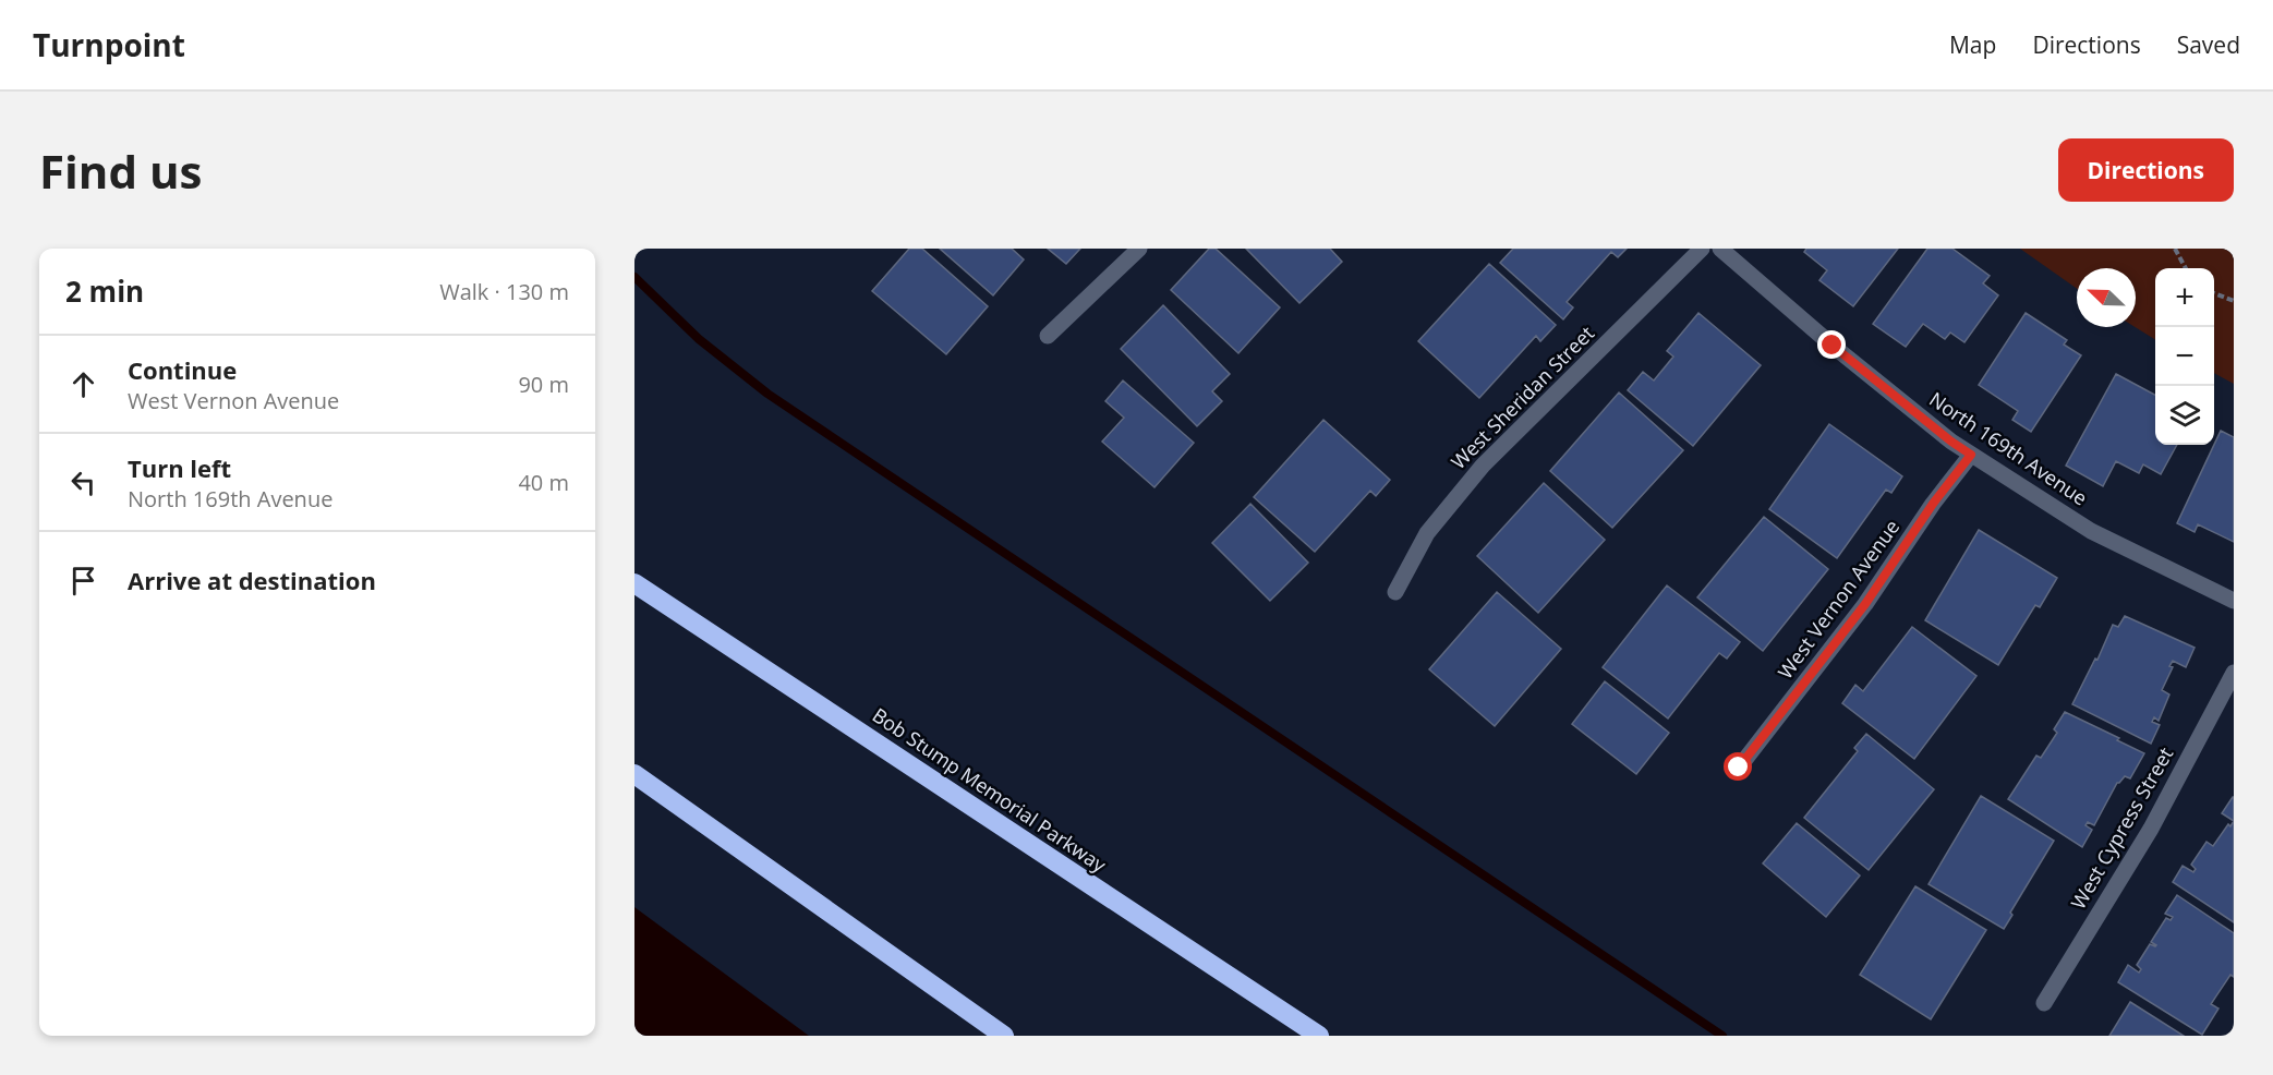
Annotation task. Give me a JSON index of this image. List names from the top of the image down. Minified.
{"streets":{"highway":["Bob Stump Memorial Parkway"],"street":["West Sheridan Street","North 169th Avenue","West Vernon Avenue","West Cypress Street"]},"crossings":[["North 169th Avenue","West Vernon Avenue"]],"north":"top left","page":{"header":"Turnpoint","nav":["Map","Directions","Saved"],"buttons":"Directions","title":"Find us","heading":["2 min","Walk · 130 m"],"map_buttons":["+","−"],"list":[["Continue","West Vernon Avenue","90 m"],["Turn left","North 169th Avenue","40 m"],"Arrive at destination"]}}
